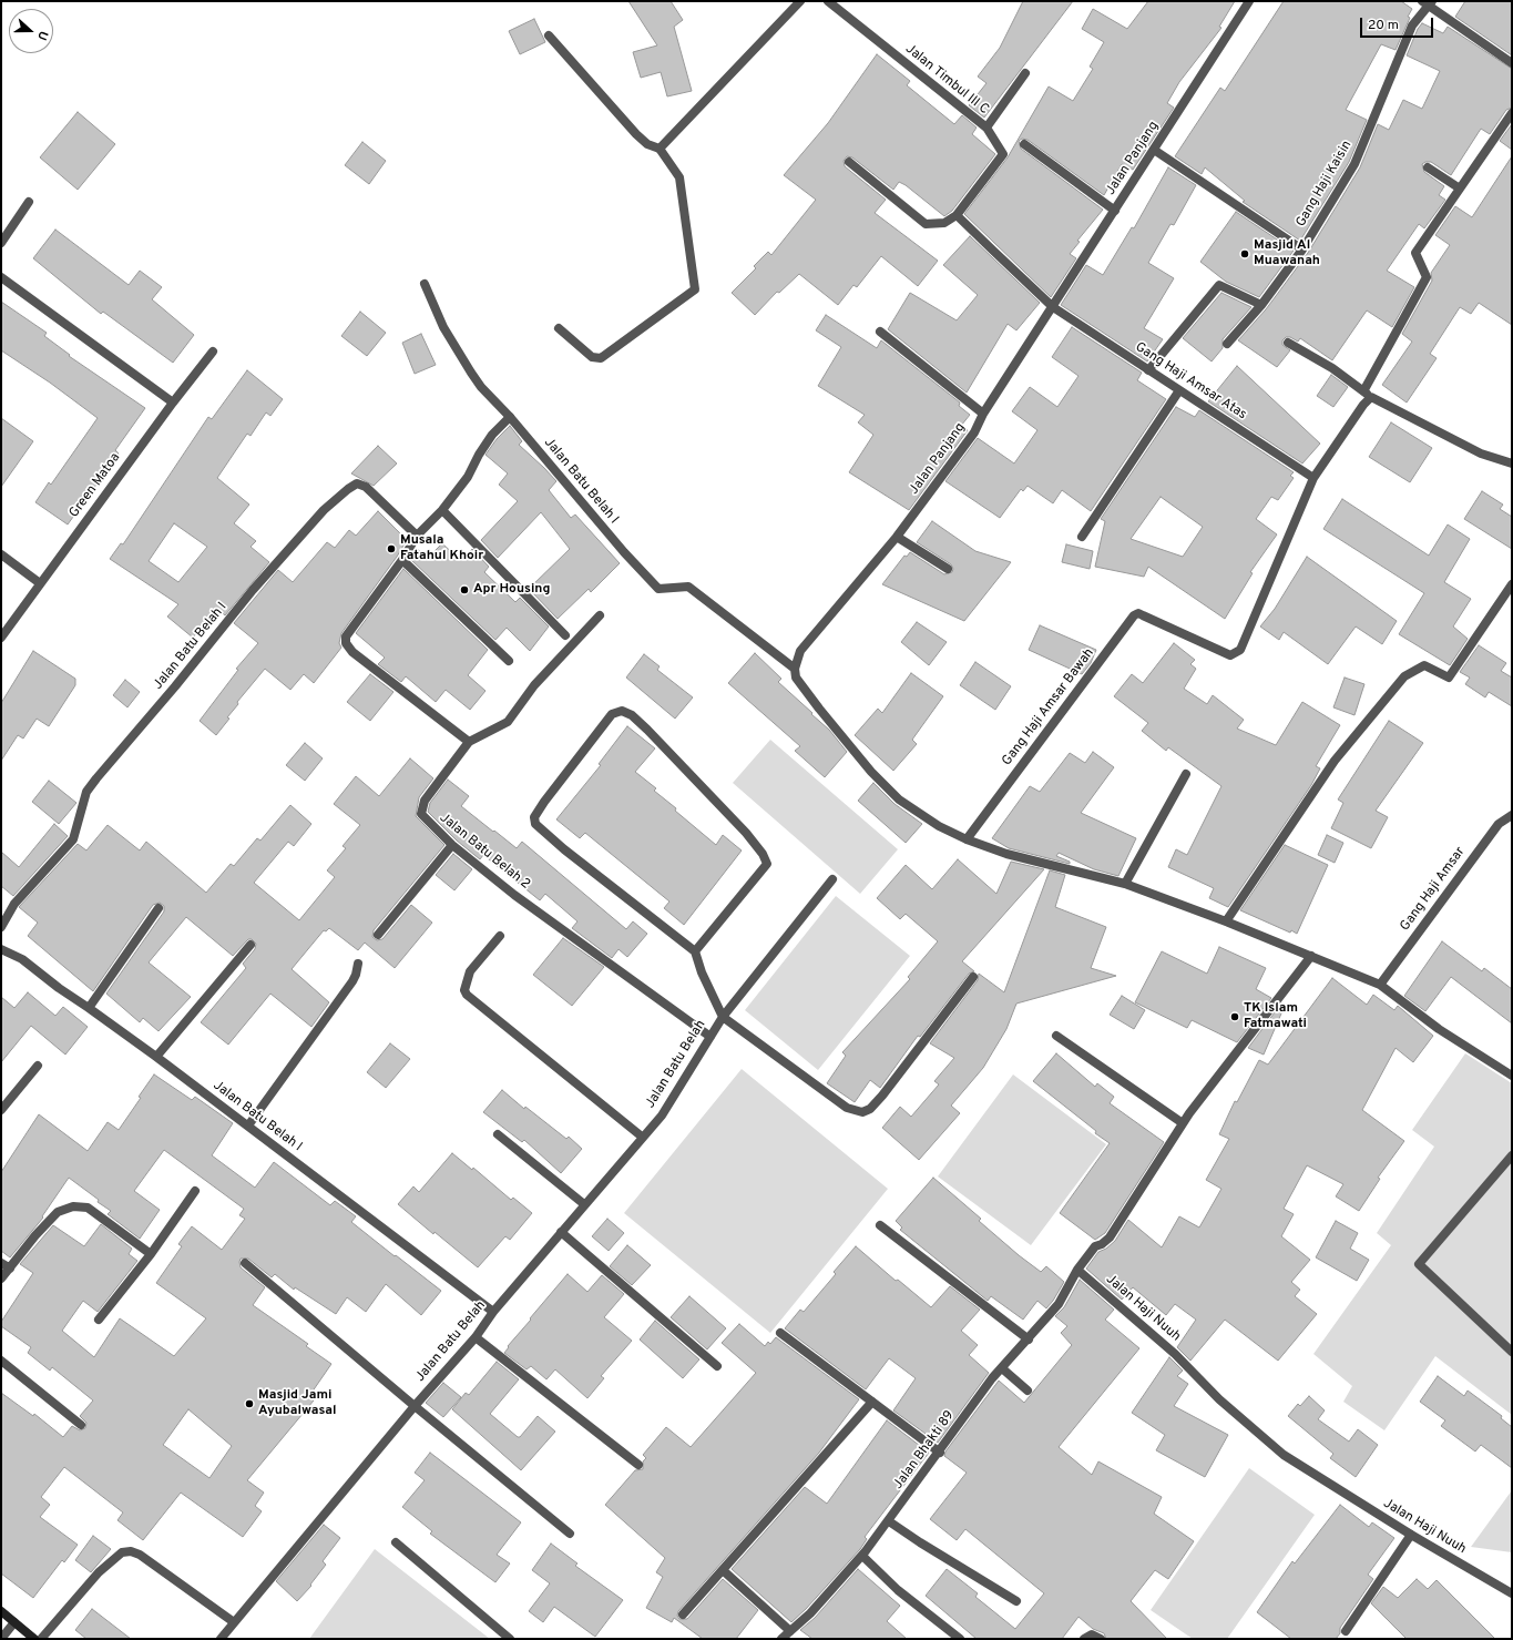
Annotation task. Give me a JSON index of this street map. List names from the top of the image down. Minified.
{"streets":{"street":["Jalan Timbul III C","Jalan Panjang","Gang Haji Kaisin","Gang Haji Amsar Atas","Jalan Batu Belah I","Green Matoa","Gang Haji Amsar Bawah","Jalan Batu Belah 2","Gang Haji Amsar","Jalan Batu Belah","Jalan Haji Nuuh","Jalan Bhakti 89"]},"crossings":[["Jalan Panjang","Gang Haji Amsar Atas"],["Jalan Panjang","Jalan Batu Belah I"],["Gang Haji Amsar Atas","Gang Haji Amsar Bawah"],["Jalan Batu Belah I","Jalan Batu Belah"],["Jalan Batu Belah 2","Jalan Batu Belah"],["Jalan Haji Nuuh","Jalan Bhakti 89"]],"places":["Masjid Al Muawanah","Musala Fatahul Khoir","Apr Housing","TK Islam Fatmawati","Masjid Jami Ayubalwasal"],"scale_bar":"20 m","north":"right"}
